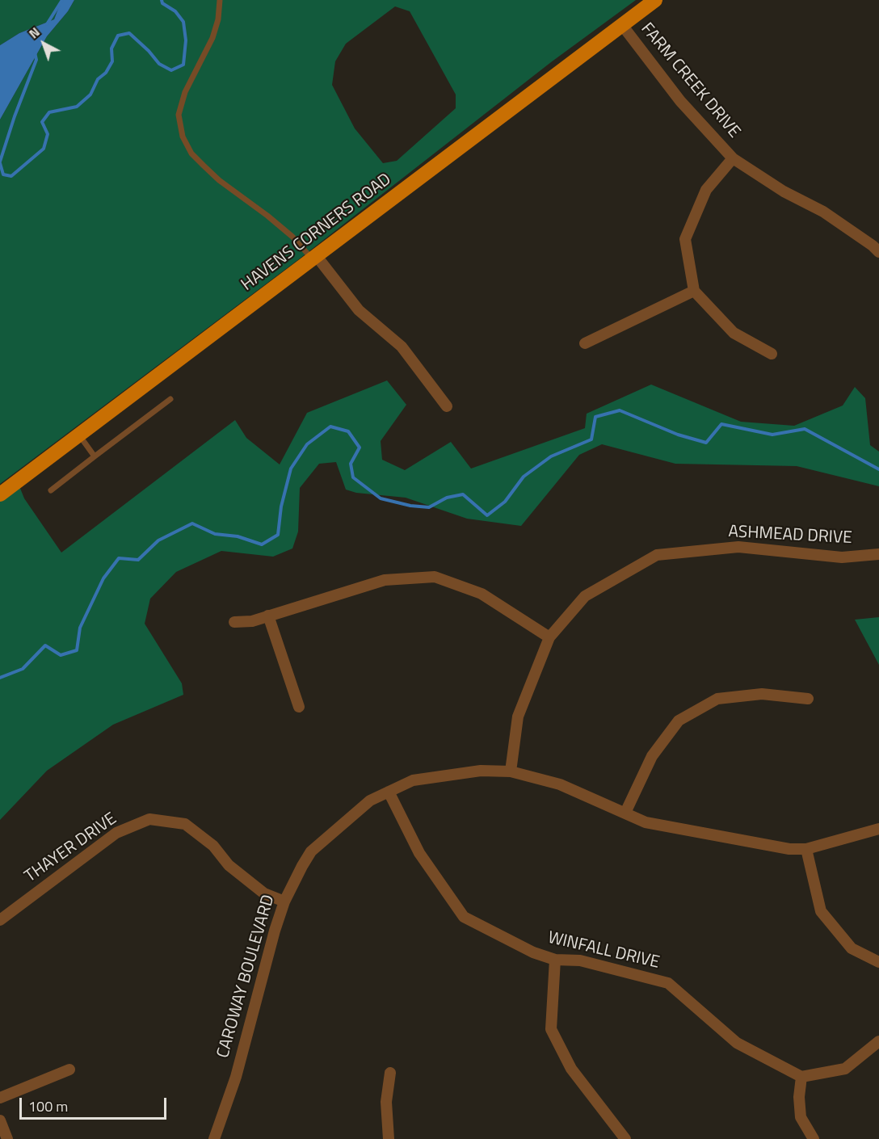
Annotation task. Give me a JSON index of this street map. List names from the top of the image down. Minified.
{"streets":{"main road":["HAVENS CORNERS ROAD"],"street":["FARM CREEK DRIVE","ASHMEAD DRIVE","THAYER DRIVE","WINFALL DRIVE","CAROWAY BOULEVARD"]},"crossings":[["FARM CREEK DRIVE","HAVENS CORNERS ROAD"],["ASHMEAD DRIVE","CAROWAY BOULEVARD"],["THAYER DRIVE","CAROWAY BOULEVARD"],["WINFALL DRIVE","CAROWAY BOULEVARD"]],"scale_bar":"100 m","north":"top left"}
